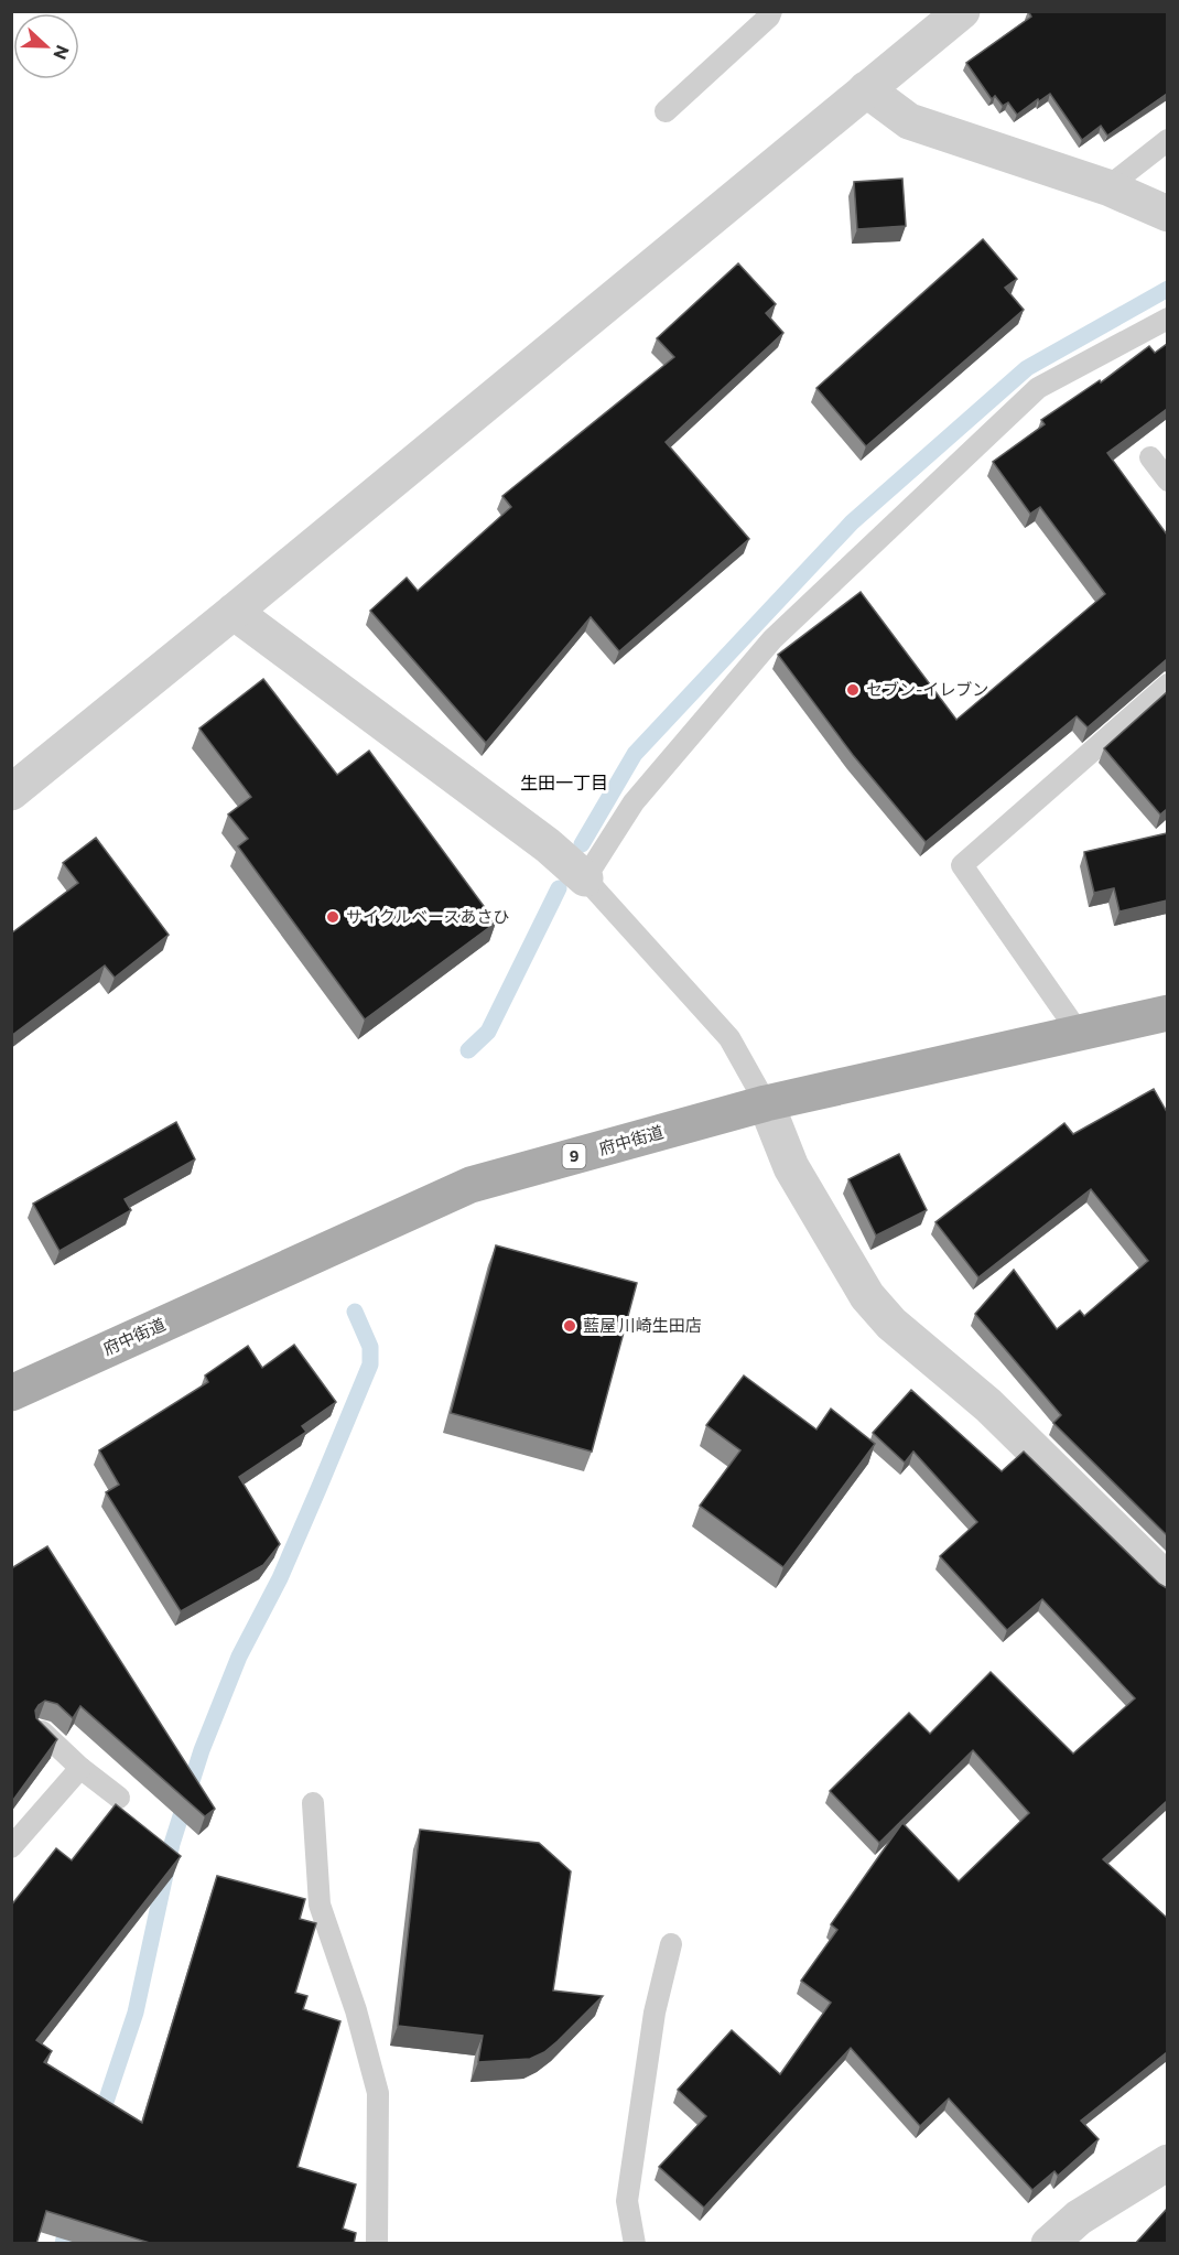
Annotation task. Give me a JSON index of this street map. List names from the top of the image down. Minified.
{"streets":{"main road":["府中街道","9"]},"districts":["生田一丁目"],"places":["セブン-イレブン","サイクルベースあさひ","藍屋 川崎生田店"],"north":"right"}
